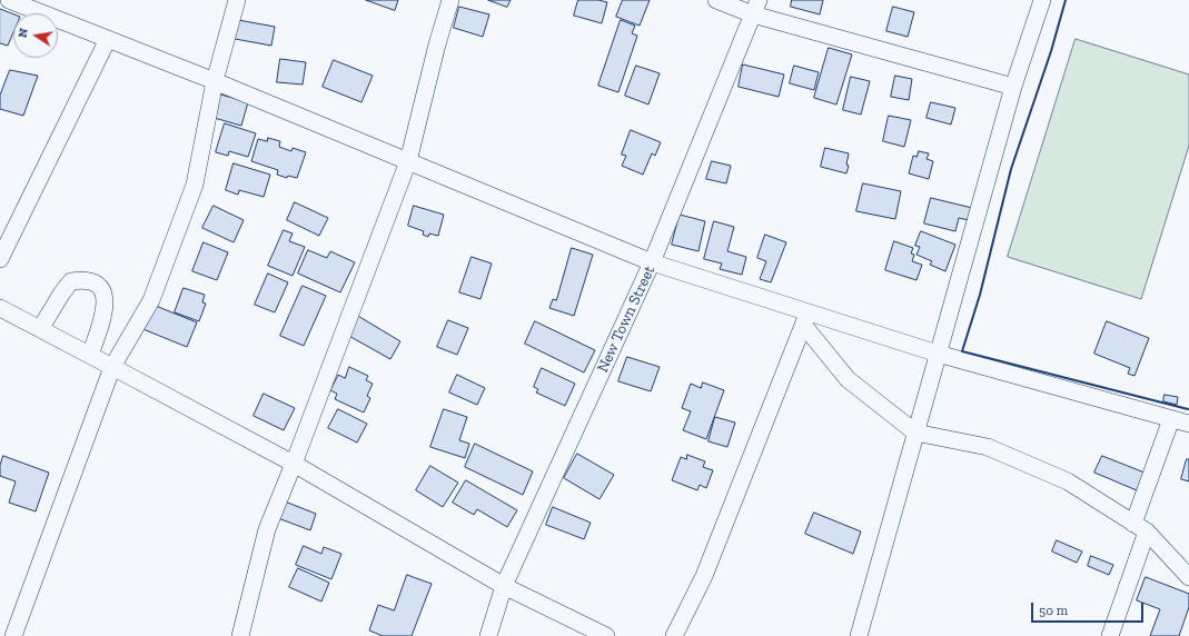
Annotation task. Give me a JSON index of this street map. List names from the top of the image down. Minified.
{"streets":{"street":["New Town Street"]},"scale_bar":"50 m","north":"left"}
